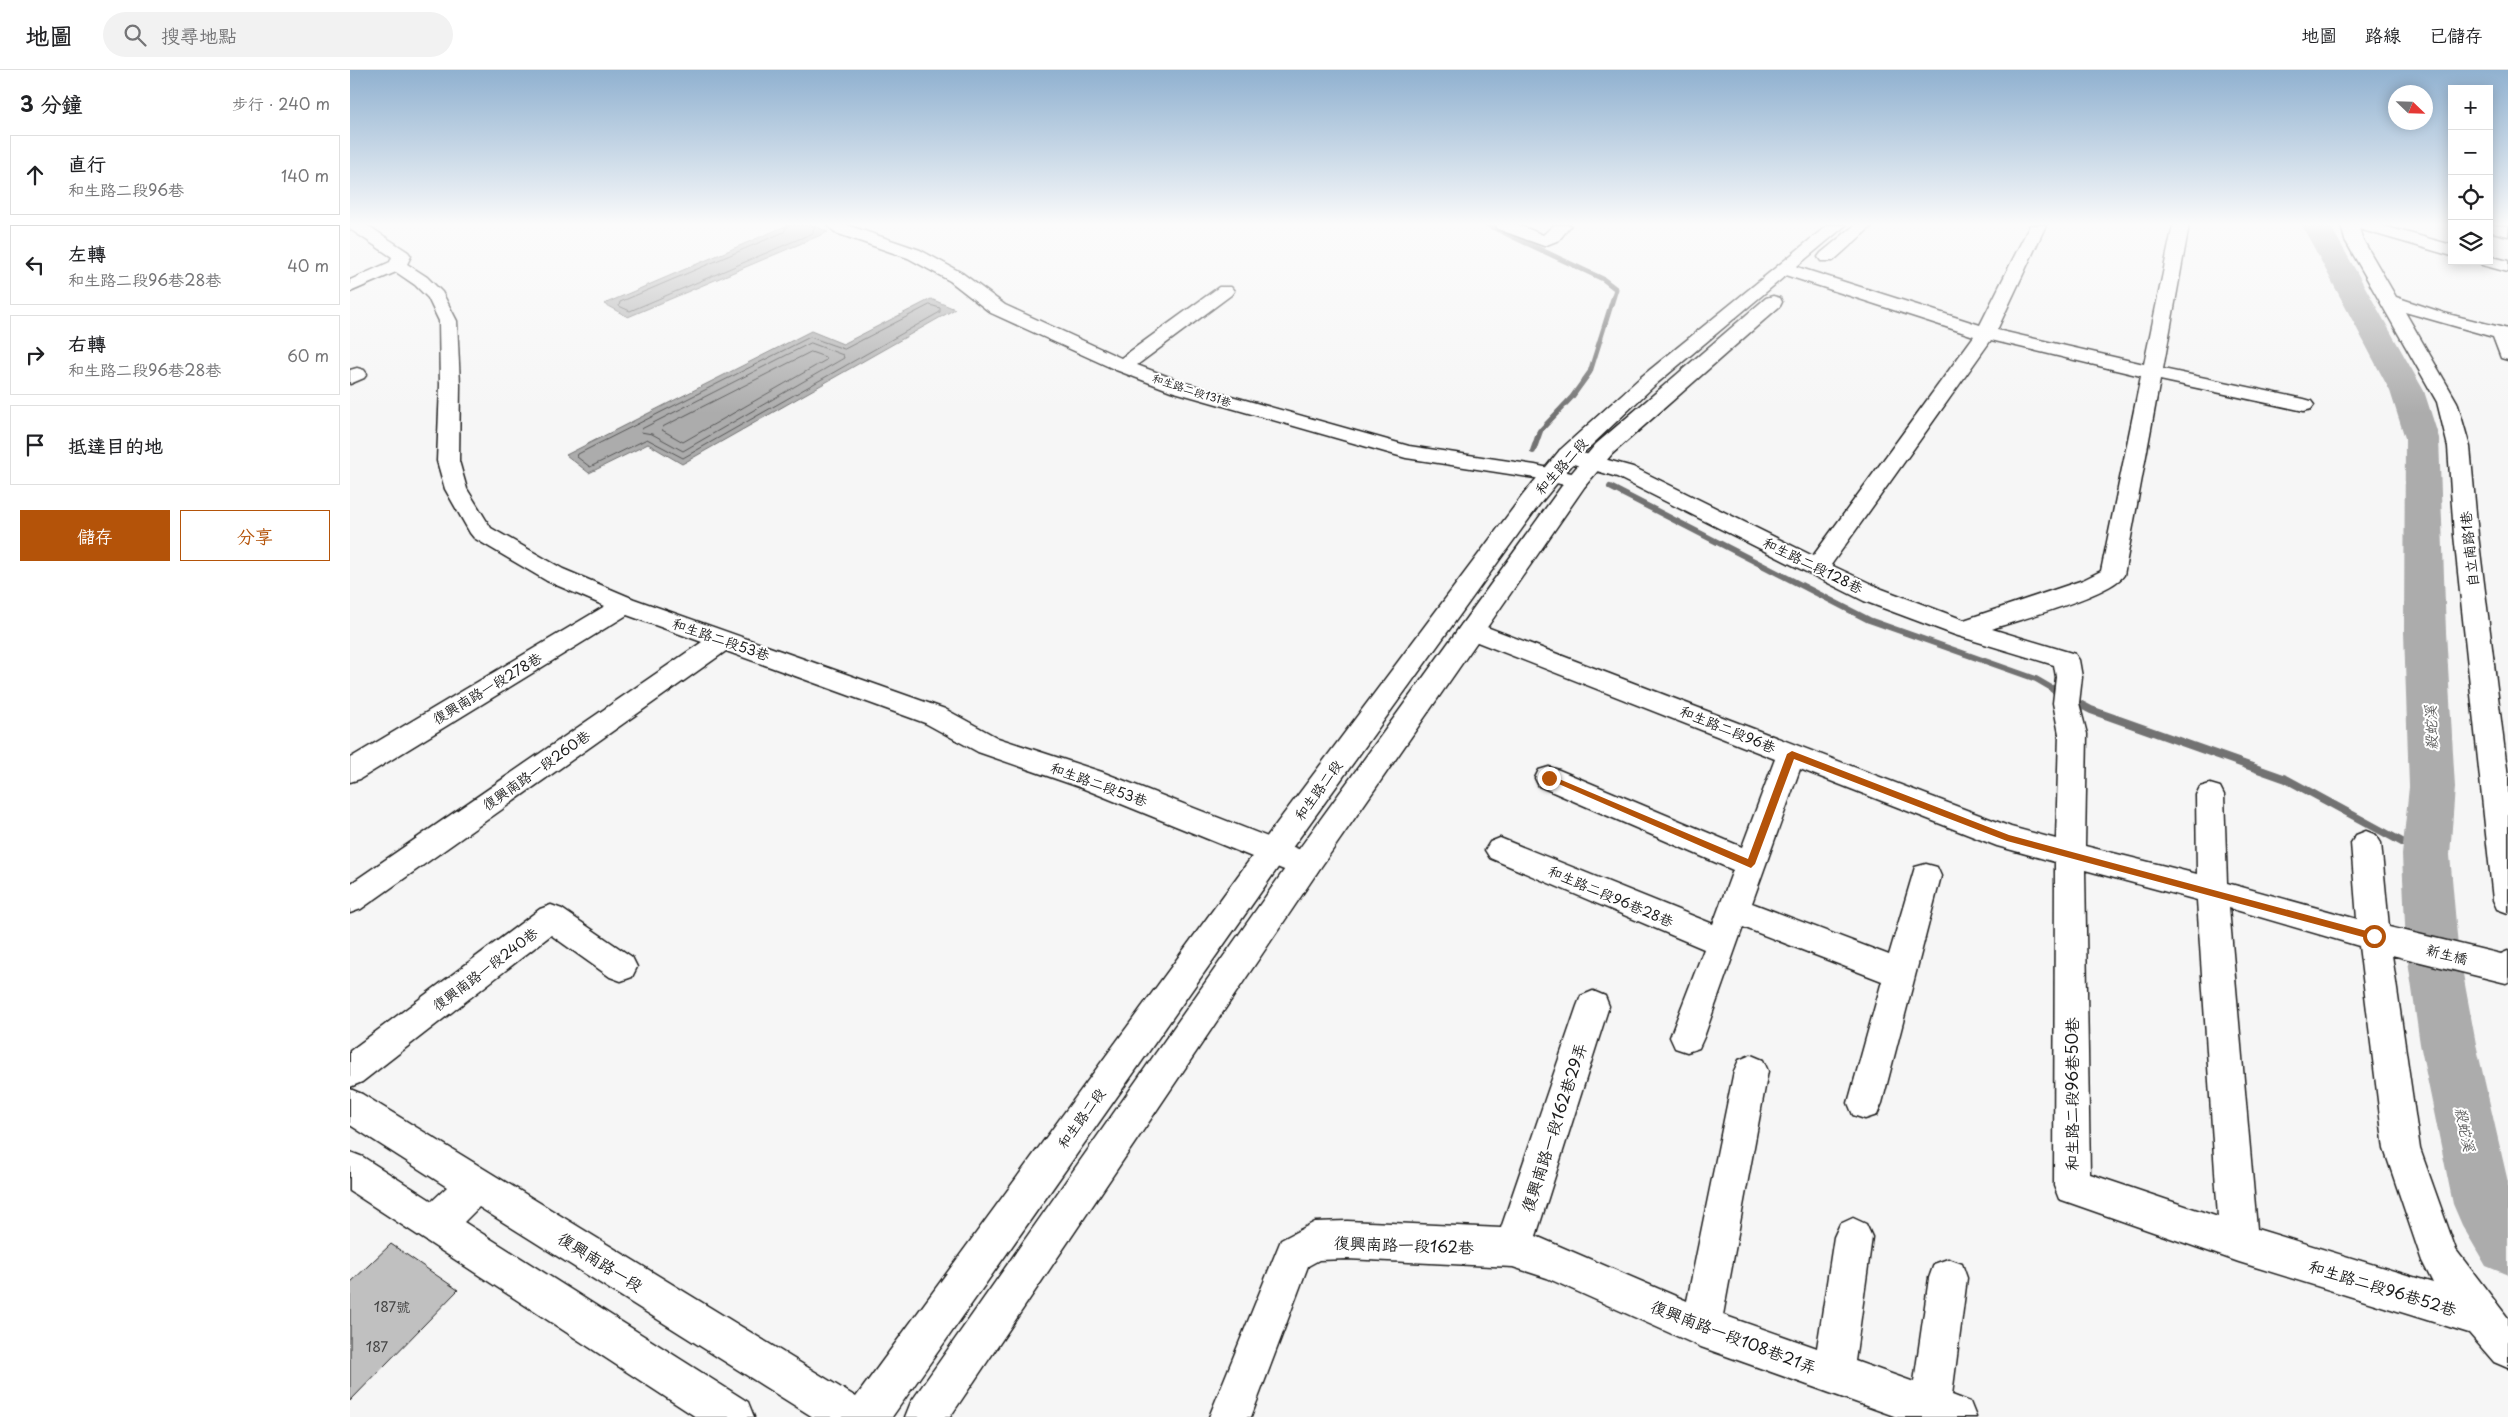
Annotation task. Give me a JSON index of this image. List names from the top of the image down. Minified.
{"streets":{"street":["和生路二段131巷","和生路二段","自立南路1巷","和生路二段128巷","和生路二段53巷","復興南路一段278巷","和生路二段96巷","復興南路一段260巷","和生路二段96巷28巷","新生橋","復興南路一段240巷","和生路二段96巷50巷","復興南路一段162巷29弄","復興南路一段162巷","復興南路一段","和生路二段96巷52巷","復興南路一段108巷21弄"]},"crossings":[["和生路二段131巷","和生路二段"],["和生路二段131巷","和生路二段128巷"],["和生路二段","和生路二段128巷"],["和生路二段","和生路二段53巷"],["和生路二段","和生路二段96巷"],["和生路二段128巷","和生路二段96巷"],["和生路二段128巷","和生路二段96巷50巷"],["和生路二段53巷","復興南路一段278巷"],["和生路二段53巷","復興南路一段260巷"],["和生路二段96巷","新生橋"],["和生路二段96巷","和生路二段96巷50巷"],["和生路二段96巷","和生路二段96巷52巷"],["新生橋","和生路二段96巷52巷"],["和生路二段96巷50巷","和生路二段96巷52巷"],["復興南路一段162巷29弄","復興南路一段162巷"],["復興南路一段162巷29弄","復興南路一段108巷21弄"],["復興南路一段162巷","復興南路一段108巷21弄"]],"water":["殺蛇溪"],"house_numbers":["187號","187"],"north":"bottom right","page":{"header":"地圖","search":"搜尋地點","nav":["地圖","路線","已儲存"],"heading":["3 分鐘","步行 · 240 m"],"map_buttons":["+","−"],"list":[["直行","和生路二段96巷","140 m"],["左轉","和生路二段96巷28巷","40 m"],["右轉","和生路二段96巷28巷","60 m"],"抵達目的地"],"buttons":["儲存","分享"]}}
